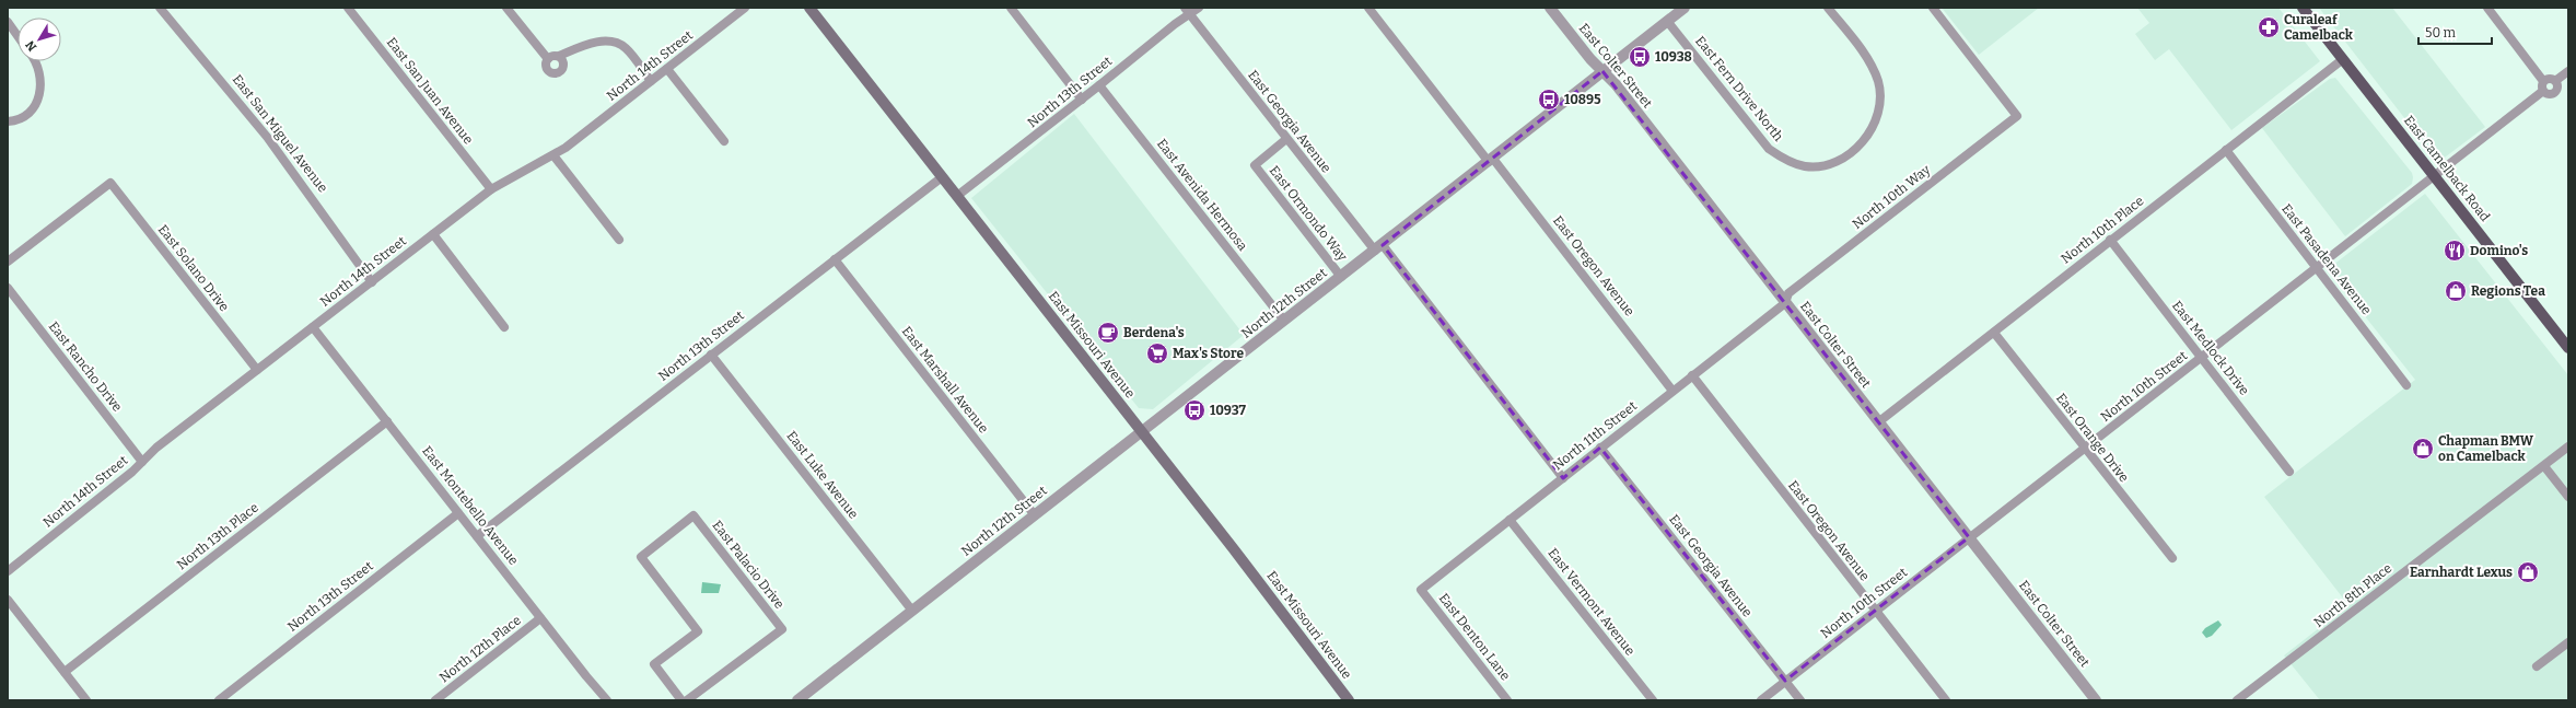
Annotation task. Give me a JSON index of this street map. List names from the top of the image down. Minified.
{"streets":{"main road":["East Camelback Road","East Missouri Avenue"],"street":["North 14th Street","East Colter Street","East Fern Drive North","East San Juan Avenue","North 13th Street","East Georgia Avenue","East San Miguel Avenue","East Avenida Hermosa","North 10th Way","East Ormondo Way","North 10th Place","East Pasadena Avenue","East Oregon Avenue","East Solano Drive","North 12th Street","East Medlock Drive","East Rancho Drive","East Marshall Avenue","North 10th Street","North 11th Street","East Orange Drive","East Luke Avenue","East Montebello Avenue","North 13th Place","East Palacio Drive","North 8th Place","East Vermont Avenue","East Denton Lane","North 12th Place"]},"crossings":[["North 14th Street","East San Juan Avenue"],["North 14th Street","East San Miguel Avenue"],["North 14th Street","East Solano Drive"],["North 14th Street","East Rancho Drive"],["North 14th Street","East Montebello Avenue"],["East Colter Street","North 10th Way"],["East Colter Street","North 10th Place"],["East Colter Street","North 12th Street"],["East Colter Street","North 10th Street"],["East Colter Street","North 11th Street"],["East Fern Drive North","North 12th Street"],["North 13th Street","East Georgia Avenue"],["North 13th Street","East Avenida Hermosa"],["North 13th Street","East Missouri Avenue"],["North 13th Street","East Marshall Avenue"],["North 13th Street","East Luke Avenue"],["North 13th Street","East Montebello Avenue"],["East Georgia Avenue","East Ormondo Way"],["East Georgia Avenue","North 12th Street"],["East Georgia Avenue","North 10th Street"],["East Georgia Avenue","North 11th Street"],["East Camelback Road","North 10th Place"],["East Camelback Road","North 10th Street"],["East Avenida Hermosa","North 12th Street"],["North 10th Way","North 11th Street"],["East Ormondo Way","North 12th Street"],["North 10th Place","East Pasadena Avenue"],["North 10th Place","East Medlock Drive"],["North 10th Place","East Orange Drive"],["East Pasadena Avenue","North 10th Street"],["East Oregon Avenue","North 12th Street"],["East Oregon Avenue","North 10th Street"],["East Oregon Avenue","North 11th Street"],["North 12th Street","East Missouri Avenue"],["North 12th Street","East Marshall Avenue"],["North 12th Street","East Luke Avenue"],["East Medlock Drive","North 10th Street"],["North 10th Street","East Orange Drive"],["North 11th Street","East Vermont Avenue"],["North 11th Street","East Denton Lane"],["East Montebello Avenue","North 13th Place"],["East Montebello Avenue","North 12th Place"]],"places":{"pharmacy":["Curaleaf Camelback"],"bus stop":["10938","10895","10937"],"restaurant":["Domino's"],"shop":["Regions Tea","Chapman BMW on Camelback","Earnhardt Lexus"],"cafe":["Berdena's"],"supermarket":["Max's Store"]},"scale_bar":"50 m","north":"bottom left"}
